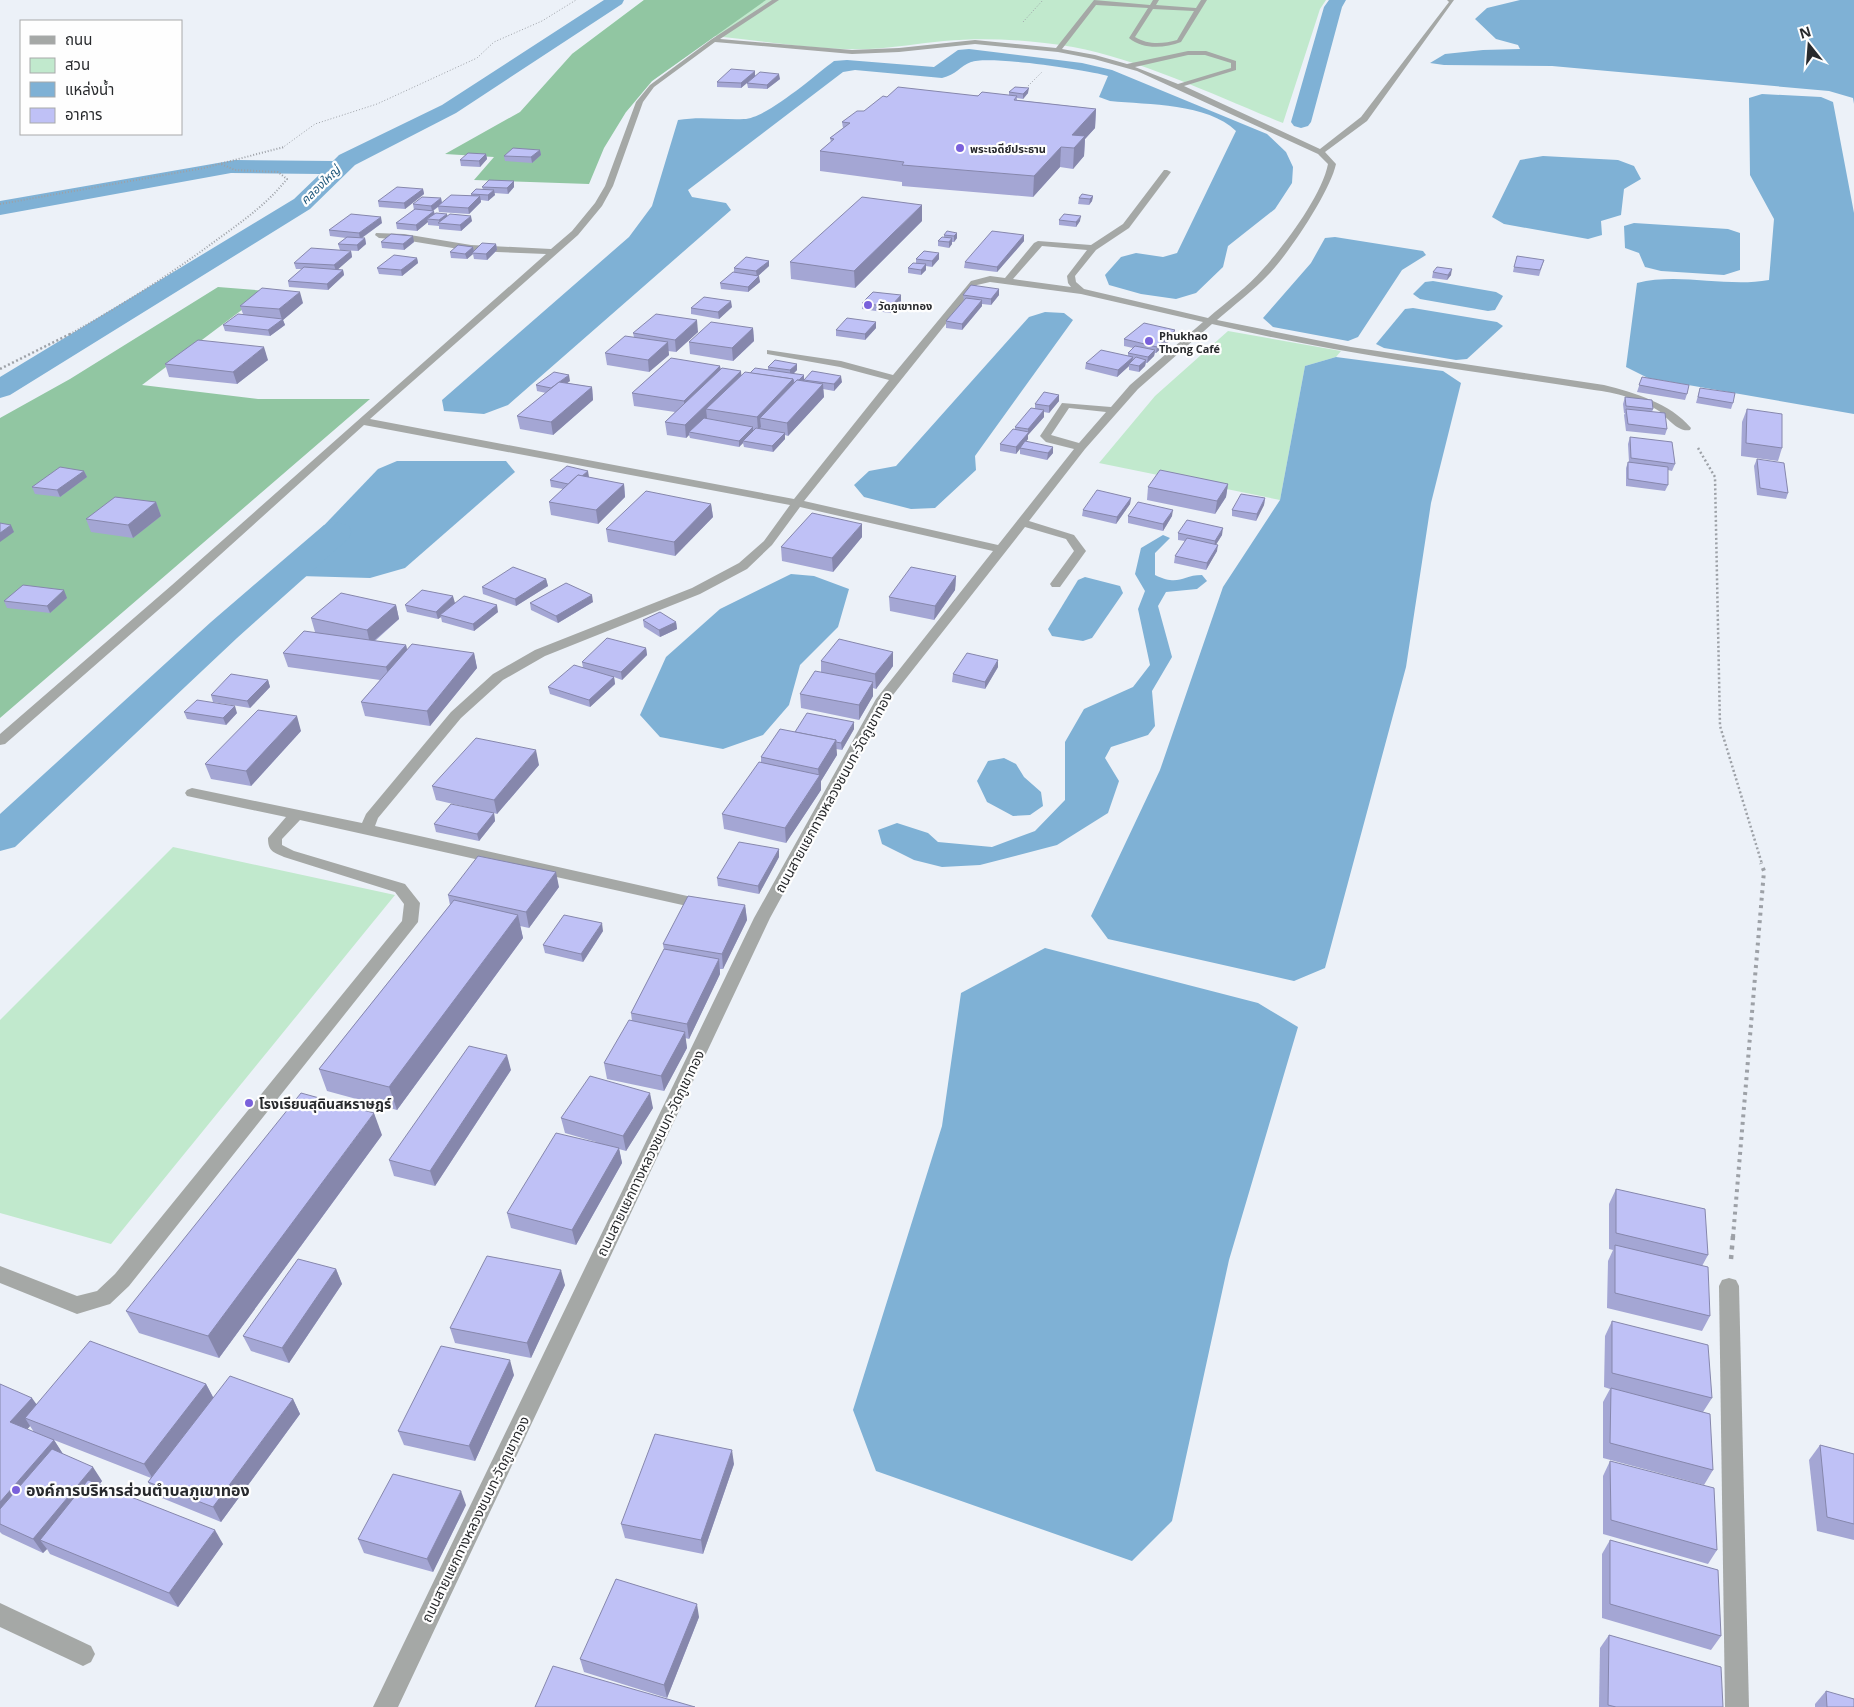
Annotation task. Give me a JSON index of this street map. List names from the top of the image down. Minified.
{"streets":{"street":["ถนนสายแยกทางหลวงชนบท-วัดภูเขาทอง"]},"water":["คลองใหญ่"],"places":["พระเจดีย์ประธาน","วัดภูเขาทอง","Phukhao Thong Café","โรงเรียนสุดินสหราษฎร์","องค์การบริหารส่วนตำบลภูเขาทอง"],"legend":["ถนน","สวน","แหล่งน้ำ","อาคาร"],"north":"top"}
